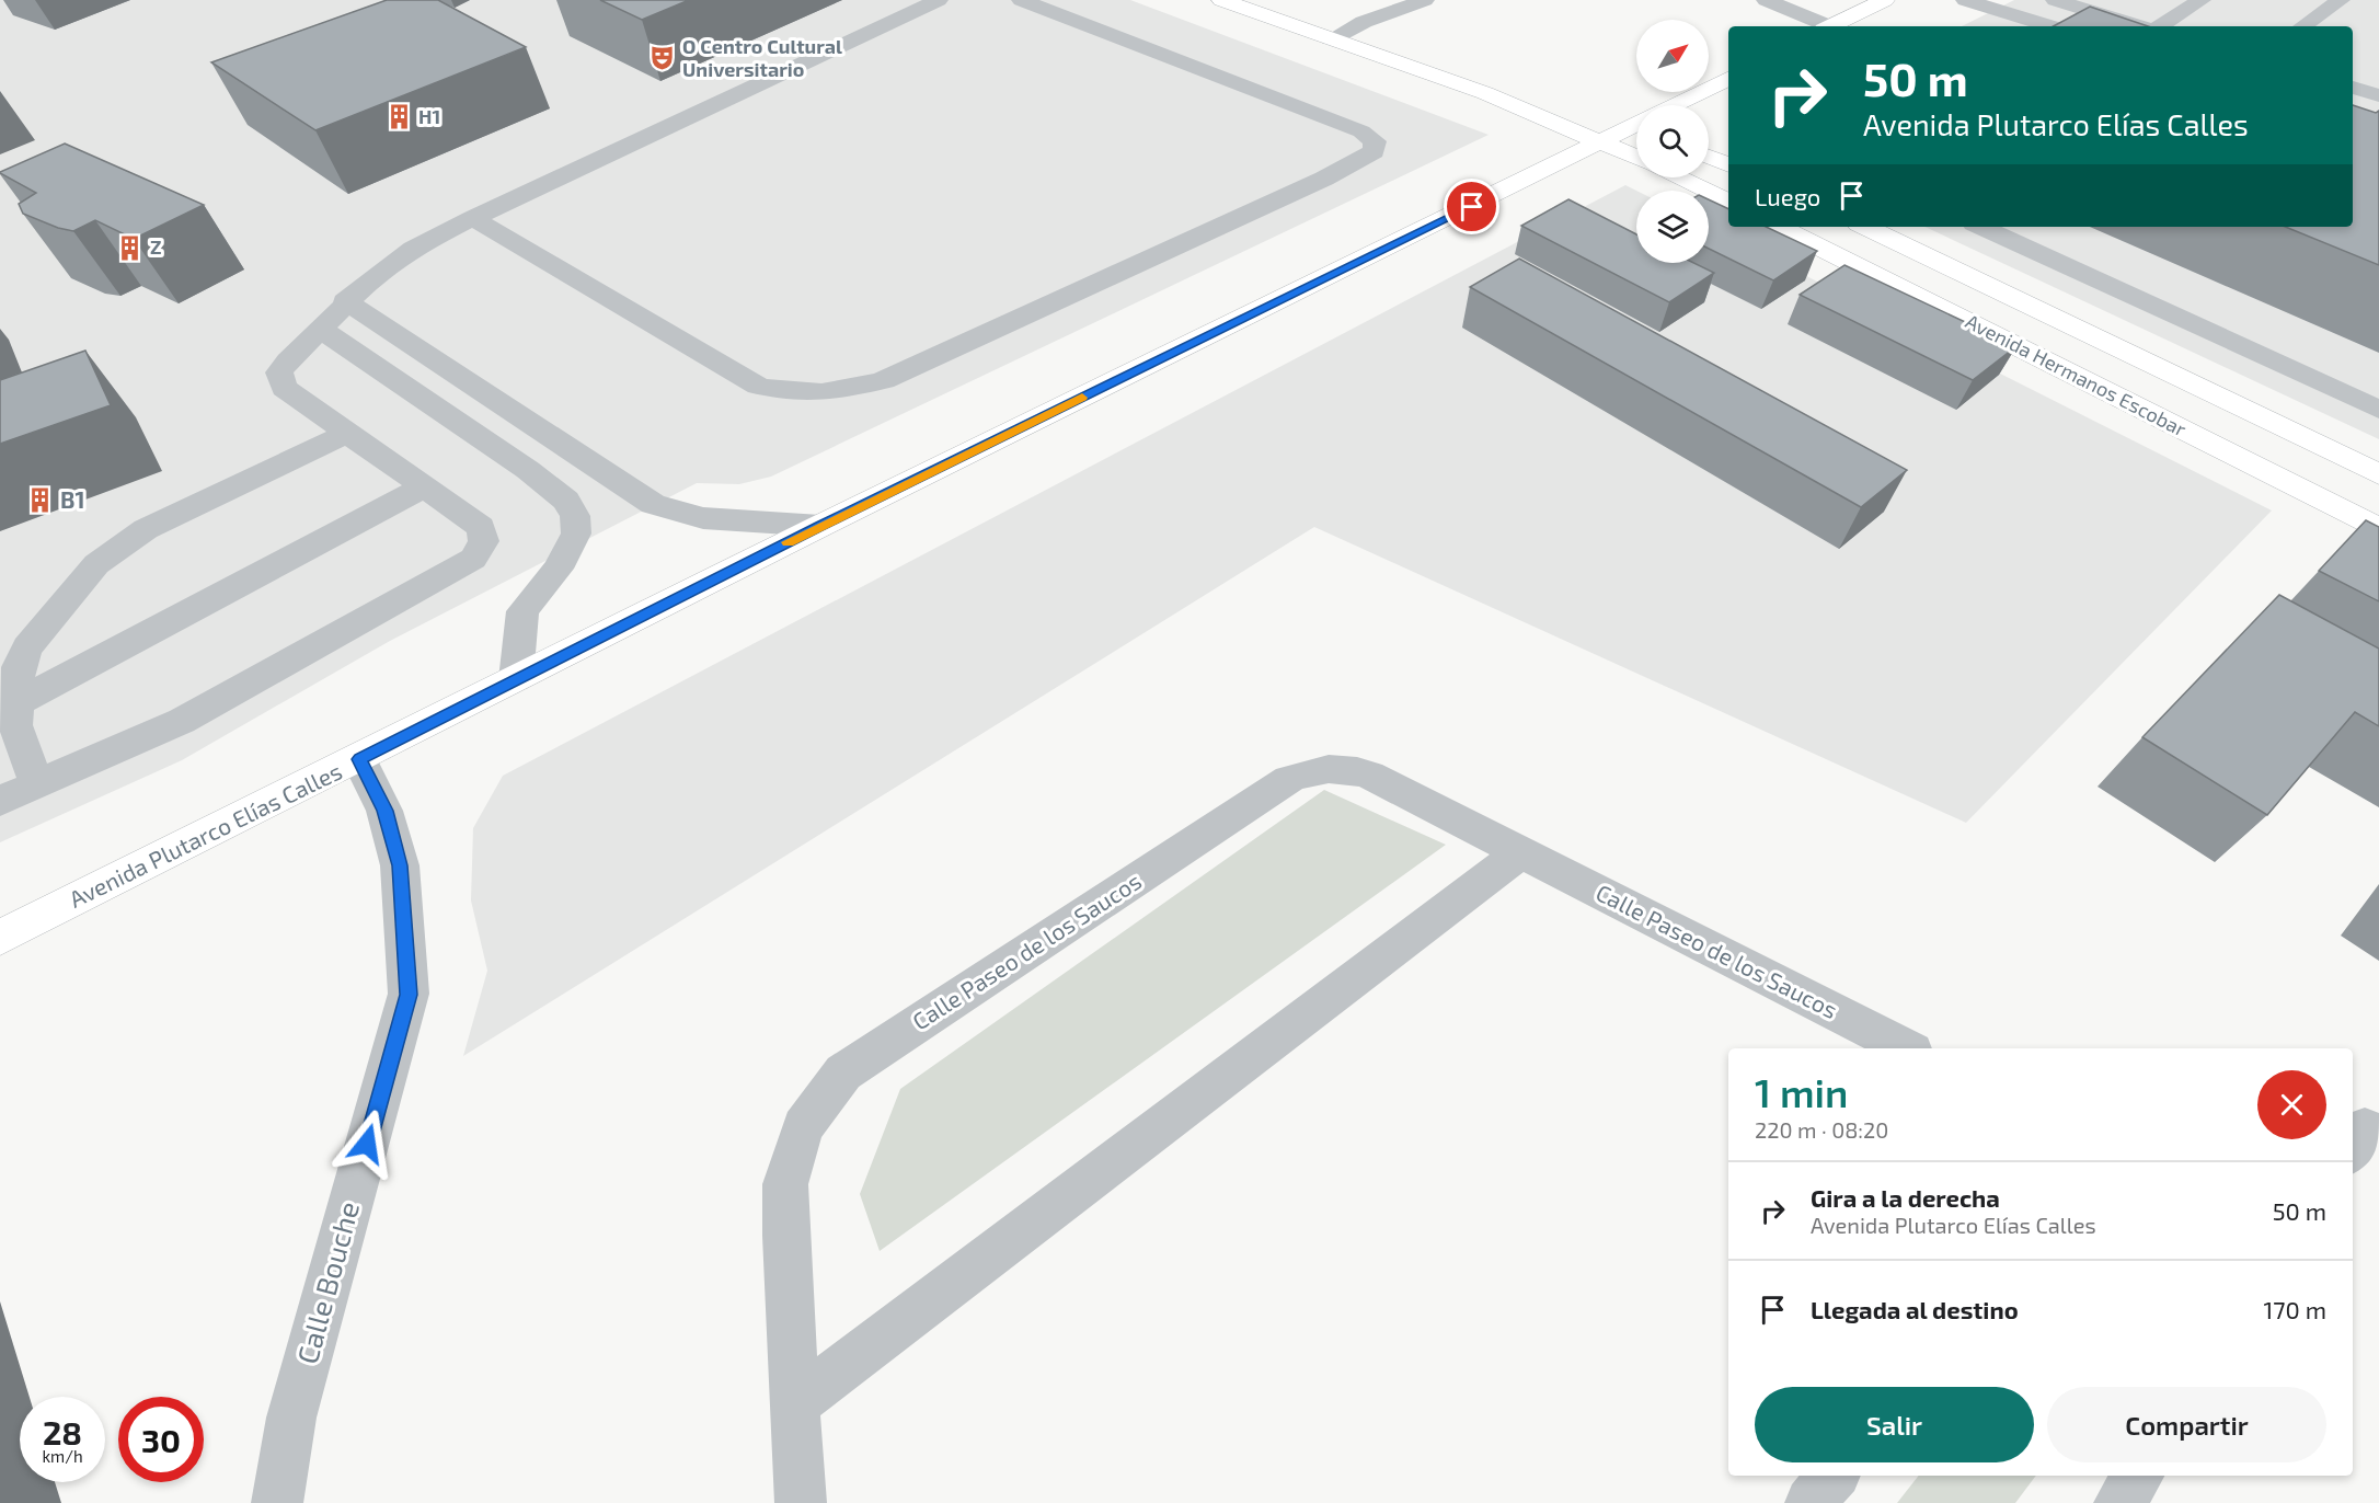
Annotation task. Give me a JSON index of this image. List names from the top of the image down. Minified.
{"streets":{"main road":["Avenida Hermanos Escobar","Avenida Plutarco Elías Calles"],"street":["Calle Paseo de los Saucos","Calle Bouche"]},"crossings":[["Avenida Plutarco Elías Calles","Calle Bouche"]],"places":{"theatre":["O Centro Cultural Universitario"],"building":["H1","Z","B1"]},"north":"top right","page":{"turn":["50 m","Avenida Plutarco Elías Calles"],"then":"Luego","heading":["1 min","220 m · 08:20"],"list":[{"name":"Gira a la derecha","note":"Avenida Plutarco Elías Calles","value":"50 m"},{"name":"Llegada al destino","value":"170 m"}],"buttons":["Salir","Compartir"],"speed":"28 km/h","limit":"30"}}
